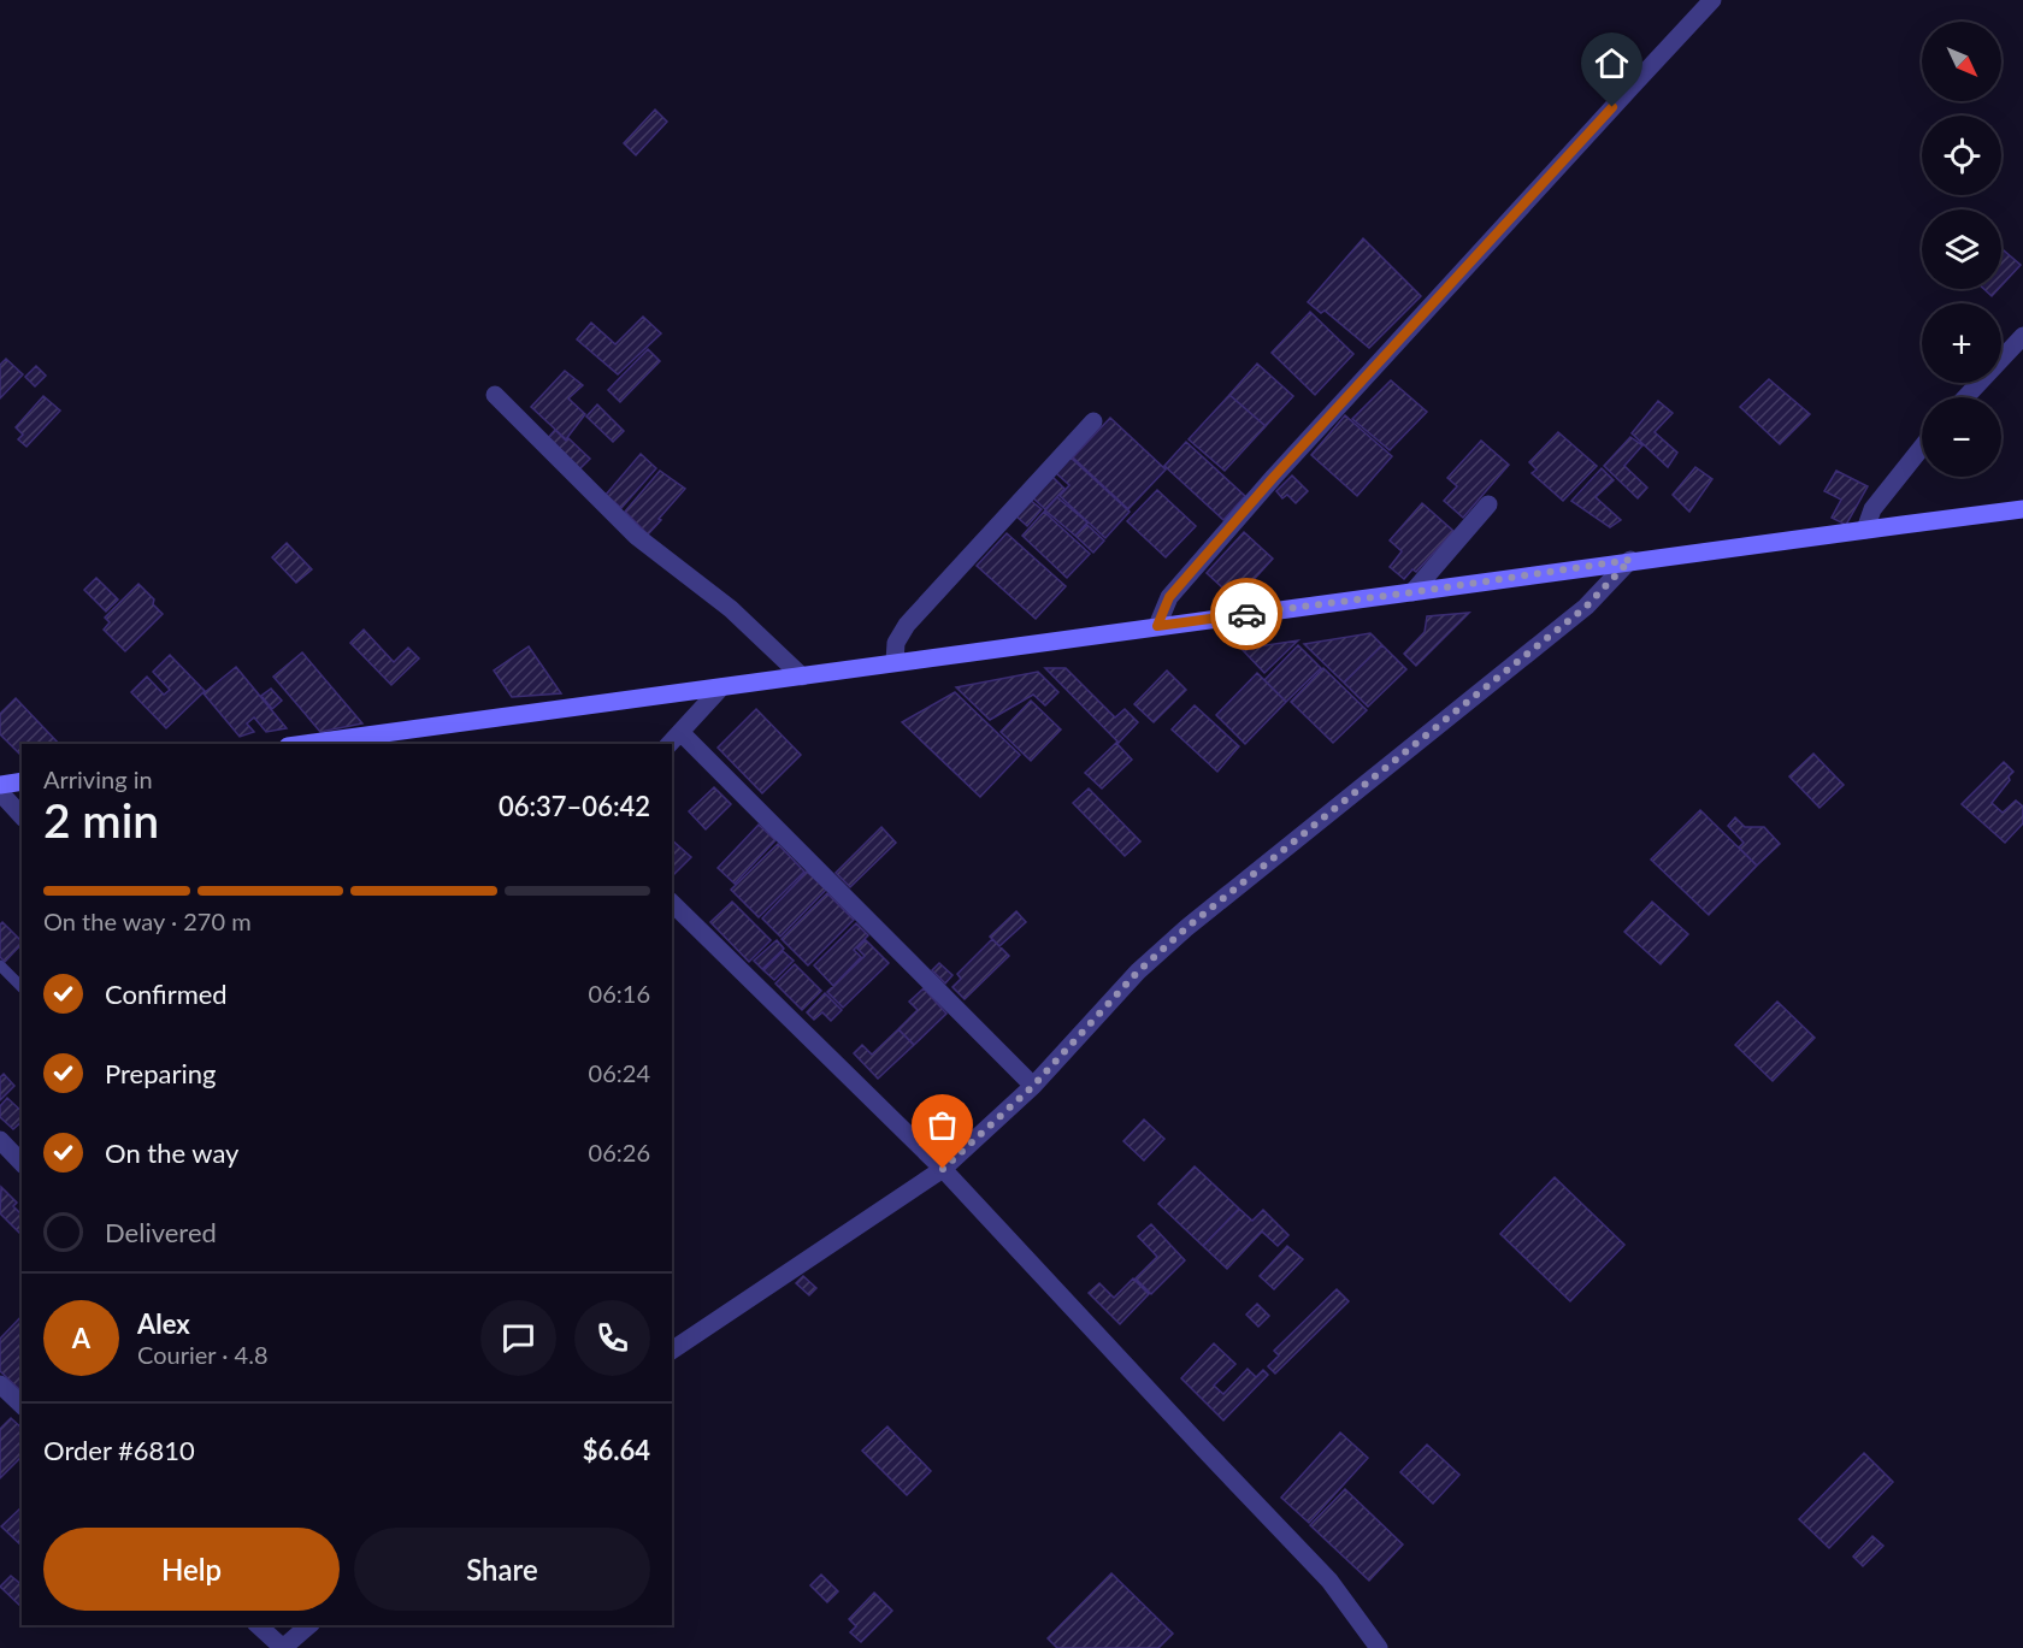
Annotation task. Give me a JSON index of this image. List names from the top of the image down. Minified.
{"north":"bottom right","page":{"map_buttons":["+","−"],"heading":["2 min","Arriving in","06:37–06:42"],"panel":["Alex","Courier · 4.8","Order #6810","$6.64"],"bar":"On the way · 270 m","list":[["Confirmed","06:16"],["Preparing","06:24"],["On the way","06:26"],"Delivered"],"round":"A","buttons":["Help","Share"]}}
